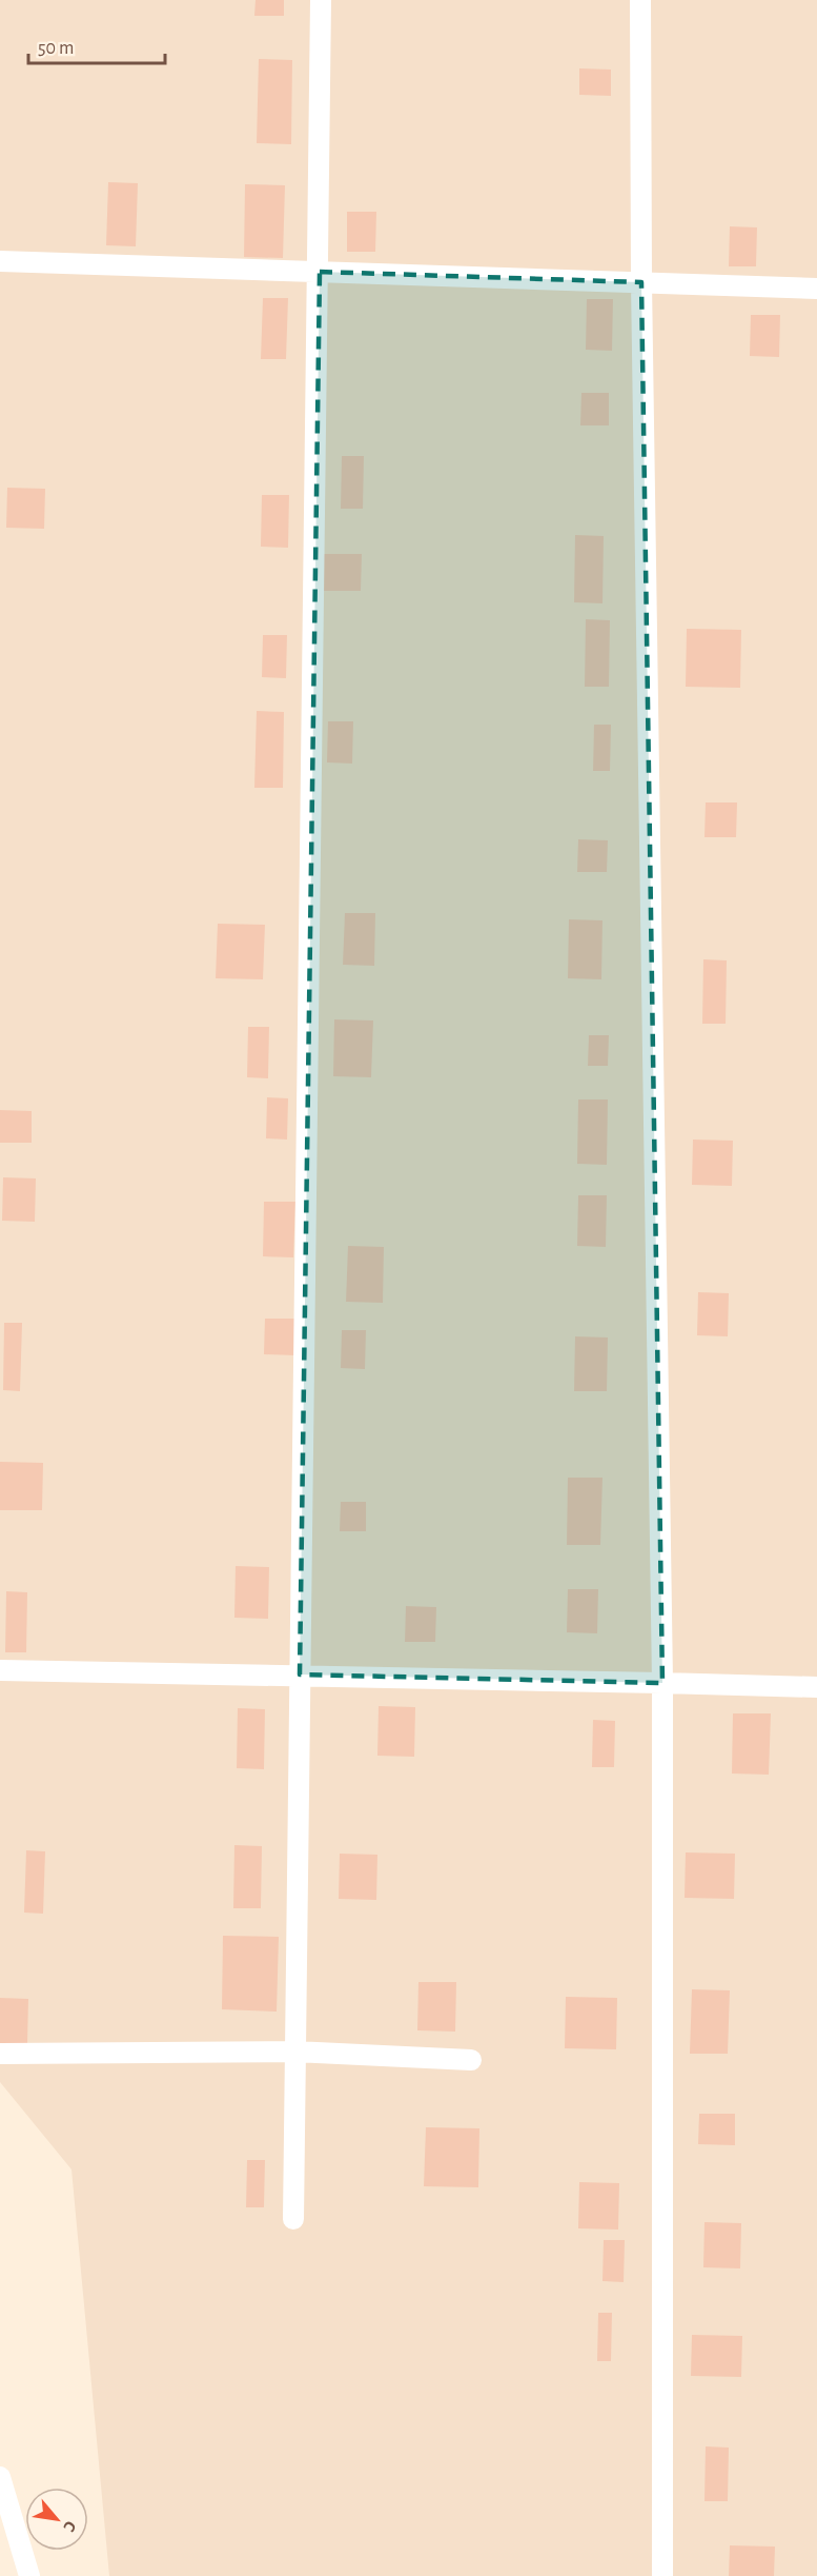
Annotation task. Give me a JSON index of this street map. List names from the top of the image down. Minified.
{"scale_bar":"50 m","north":"bottom right"}
